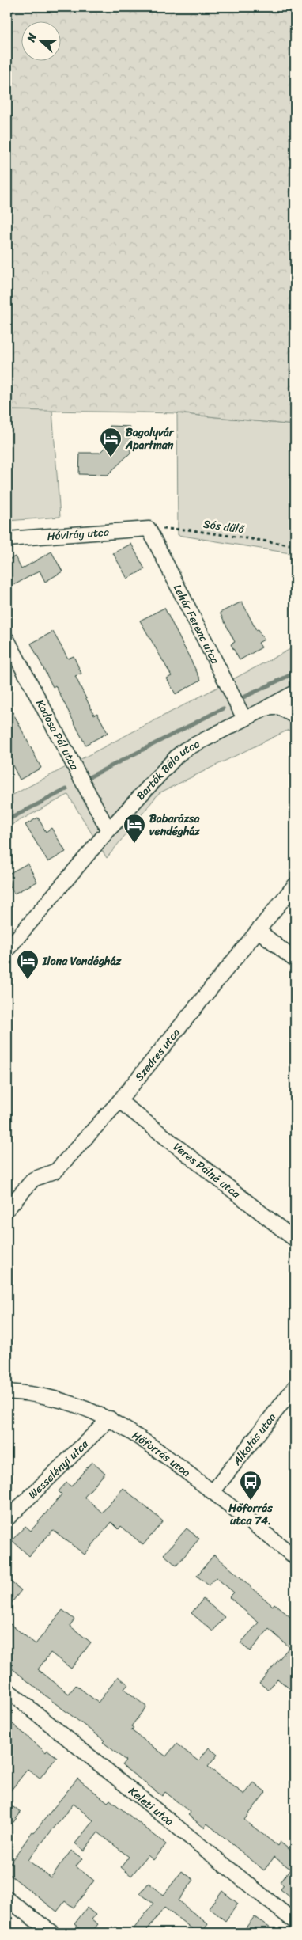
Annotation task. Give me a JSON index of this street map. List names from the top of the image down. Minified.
{"streets":{"street":["Hóvirág utca","Lehár Ferenc utca","Kadosa Pál utca","Bartók Béla utca","Szedres utca","Veres Pálné utca","Alkotás utca","Hőforrás utca","Wesselényi utca","Keleti utca"],"path":["Sós dűlő"]},"crossings":[["Sós dűlő","Hóvirág utca"],["Sós dűlő","Lehár Ferenc utca"],["Hóvirág utca","Lehár Ferenc utca"],["Lehár Ferenc utca","Bartók Béla utca"],["Kadosa Pál utca","Bartók Béla utca"],["Szedres utca","Veres Pálné utca"],["Alkotás utca","Hőforrás utca"],["Hőforrás utca","Wesselényi utca"]],"places":{"hotel":["Bagolyvár Apartman","Babarózsa vendégház","Ilona Vendégház"],"bus stop":["Hőforrás utca 74."]},"north":"left"}
